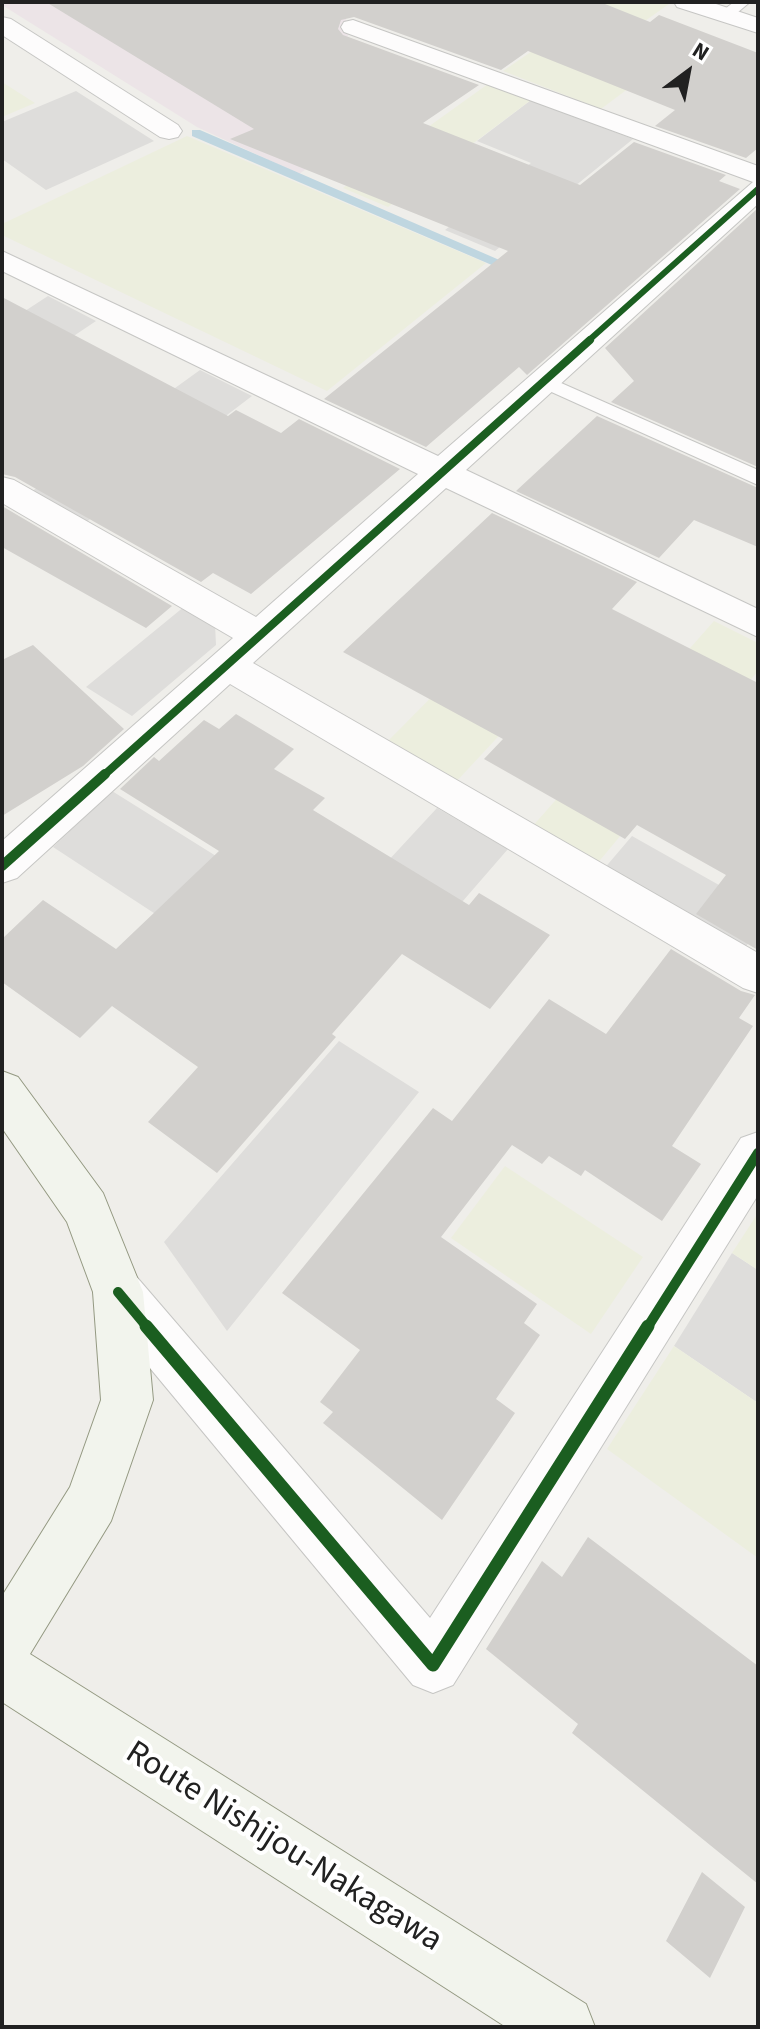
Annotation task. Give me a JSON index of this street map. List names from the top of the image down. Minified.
{"streets":{"main road":["Route Nishijou-Nakagawa"]},"north":"top right"}
